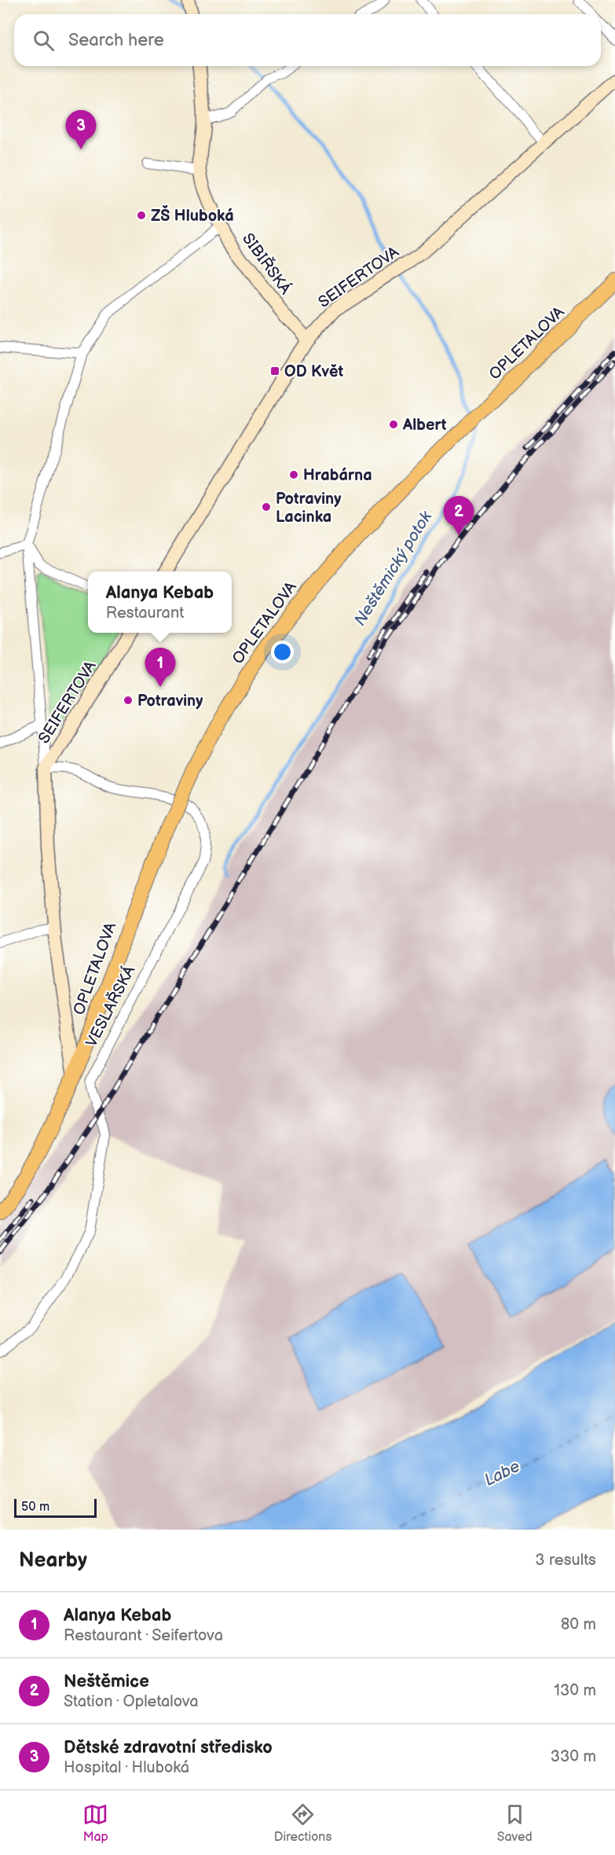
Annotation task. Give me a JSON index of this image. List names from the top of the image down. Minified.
{"streets":{"main road":["OPLETALOVA"],"street":["SIBIŘSKÁ","SEIFERTOVA","VESLAŘSKÁ"]},"crossings":[["SIBIŘSKÁ","SEIFERTOVA"],["SIBIŘSKÁ","OPLETALOVA"],["SEIFERTOVA","OPLETALOVA"],["SEIFERTOVA","VESLAŘSKÁ"],["OPLETALOVA","VESLAŘSKÁ"]],"water":["Neštěmický potok","Labe"],"places":{"other":["ZŠ Hluboká","Albert","Hrabárna","Potraviny Lacinka","Potraviny"],"transit":["OD Květ"]},"scale_bar":"50 m","page":{"search":"Search here","pins":["3","2","1"],"popup":["Alanya Kebab","Restaurant"],"scale":"50 m","heading":["Nearby","3 results"],"list":[{"mark":"1","name":"Alanya Kebab","note":"Restaurant · Seifertova","value":"80 m"},{"mark":"2","name":"Neštěmice","note":"Station · Opletalova","value":"130 m"},{"mark":"3","name":"Dětské zdravotní středisko","note":"Hospital · Hluboká","value":"330 m"}],"nav":["Map","Directions","Saved"]}}
